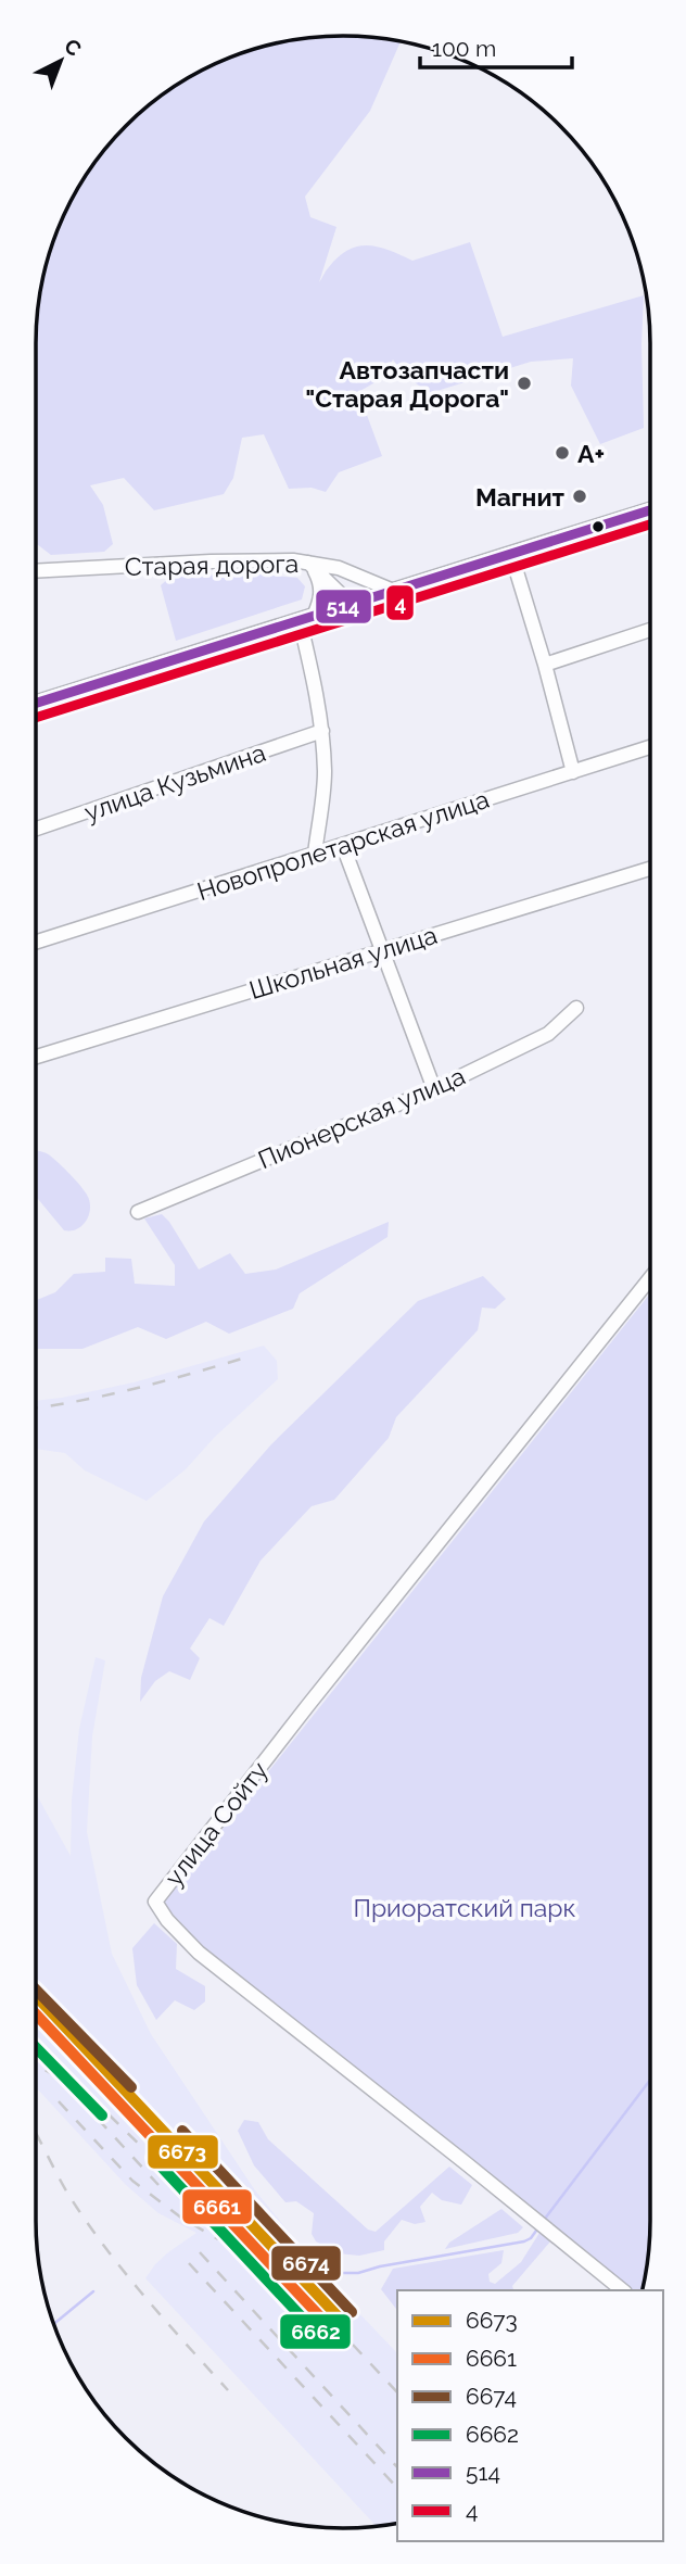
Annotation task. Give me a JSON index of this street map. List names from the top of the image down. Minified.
{"streets":{"street":["Старая дорога","улица Кузьмина","Новопролетарская улица","Школьная улица","Пионерская улица","улица Сойту"]},"parks":["Приоратский парк"],"places":["Автозапчасти \"Старая Дорога\"","А+","Магнит"],"lines":["transit line 514","transit line 4","transit line 6674","transit line 6673","transit line 6661","transit line 6662"],"legend":["6673","6661","6674","6662","514","4"],"scale_bar":"100 m","north":"top right"}
